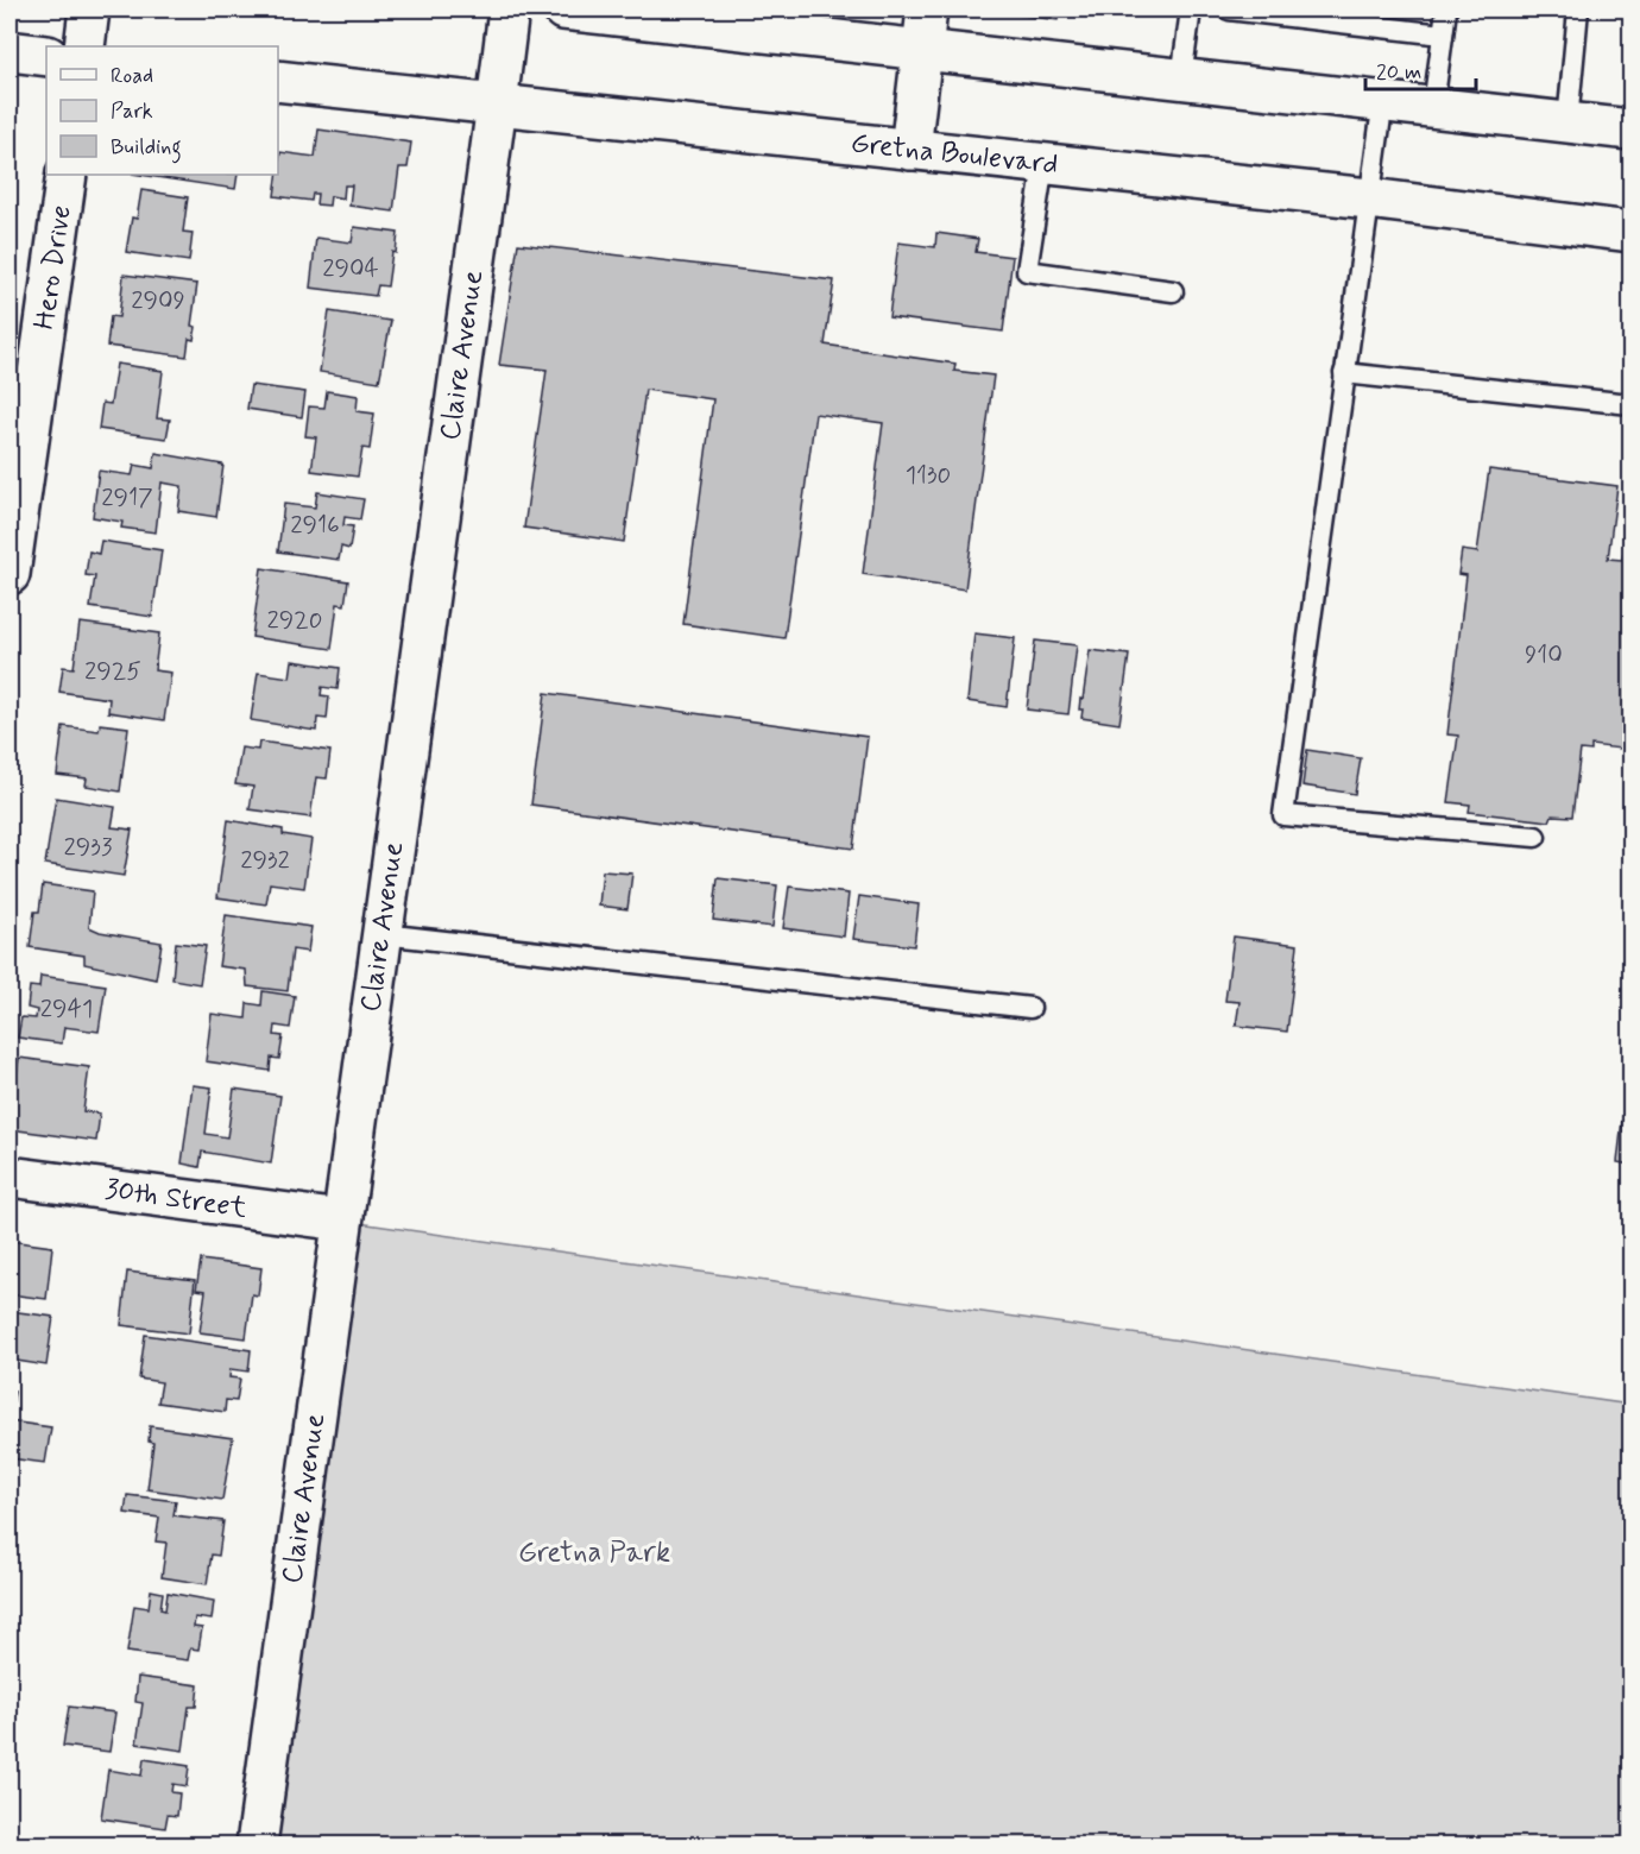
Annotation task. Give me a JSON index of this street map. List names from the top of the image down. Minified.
{"streets":{"street":["Gretna Boulevard","Hero Drive","Claire Avenue","30th Street"]},"crossings":[["Gretna Boulevard","Claire Avenue"],["Claire Avenue","30th Street"]],"parks":["Gretna Park"],"house_numbers":["2904","2909","1130","2917","2916","2920","910","2925","2933","2932","2941"],"legend":["Road","Park","Building"],"scale_bar":"20 m"}
